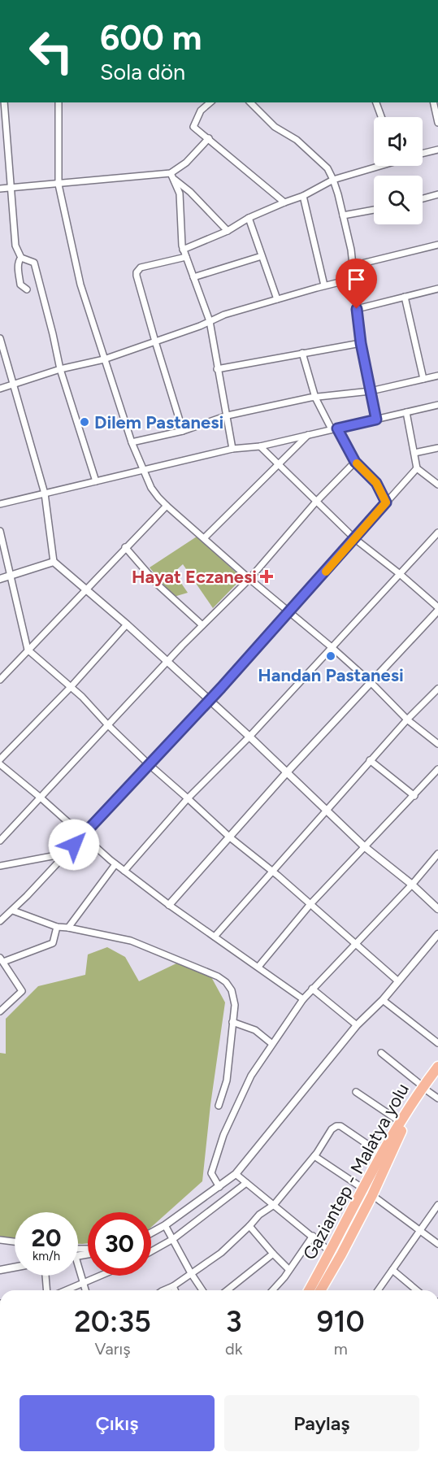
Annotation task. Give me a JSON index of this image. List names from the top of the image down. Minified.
{"streets":{"highway":["Gaziantep - Malatya yolu"]},"places":{"other":["Dilem Pastanesi","Handan Pastanesi"],"health":["Hayat Eczanesi"]},"page":{"turn":["600 m","Sola dön"],"speed":"20 km/h","limit":"30","eta":["20:35","Varış","3","dk","910","m"],"buttons":["Çıkış","Paylaş"]}}
